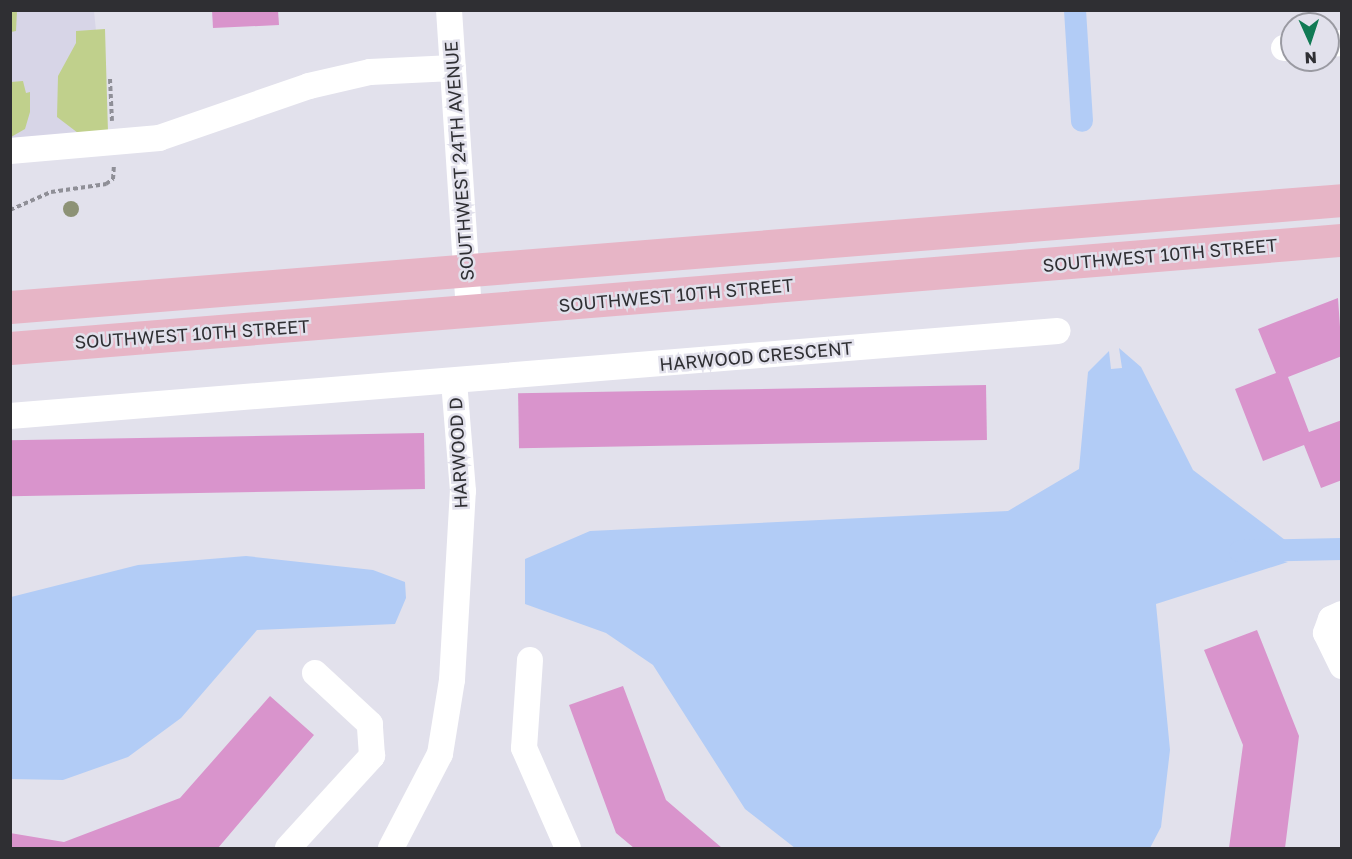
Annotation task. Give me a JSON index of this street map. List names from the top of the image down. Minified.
{"streets":{"main road":["SOUTHWEST 10TH STREET"],"street":["SOUTHWEST 24TH AVENUE","HARWOOD CRESCENT","HARWOOD D"]},"crossings":[["SOUTHWEST 24TH AVENUE","SOUTHWEST 10TH STREET"],["HARWOOD CRESCENT","HARWOOD D"]],"north":"bottom"}
